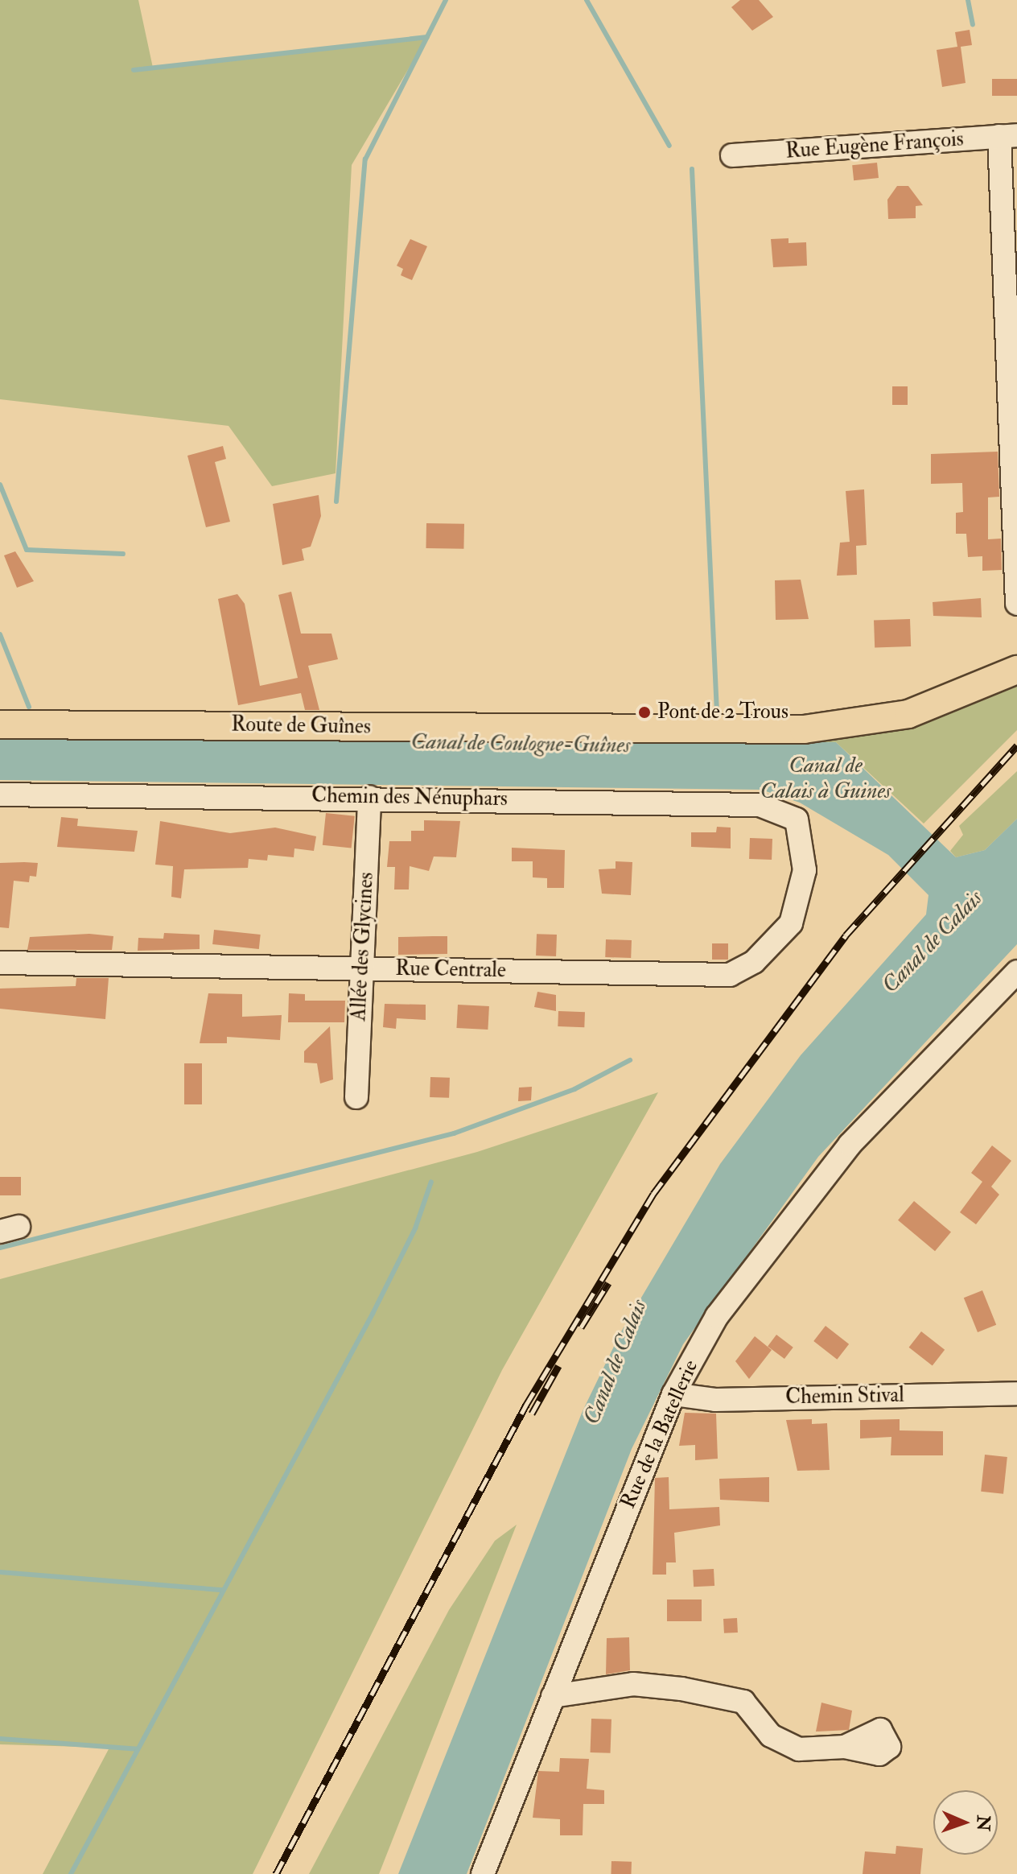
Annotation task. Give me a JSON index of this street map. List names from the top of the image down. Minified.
{"streets":{"main road":["Route de Guînes"],"street":["Rue Eugène François","Chemin des Nénuphars","Allée des Glycines","Rue Centrale","Chemin Stival","Rue de la Batellerie"]},"crossings":[["Chemin des Nénuphars","Allée des Glycines"],["Chemin des Nénuphars","Rue Centrale"],["Allée des Glycines","Rue Centrale"],["Chemin Stival","Rue de la Batellerie"]],"water":["Canal de Coulogne-Guînes","Canal de Calais à Guines","Canal de Calais"],"places":["Pont de 2 Trous"],"north":"right"}
